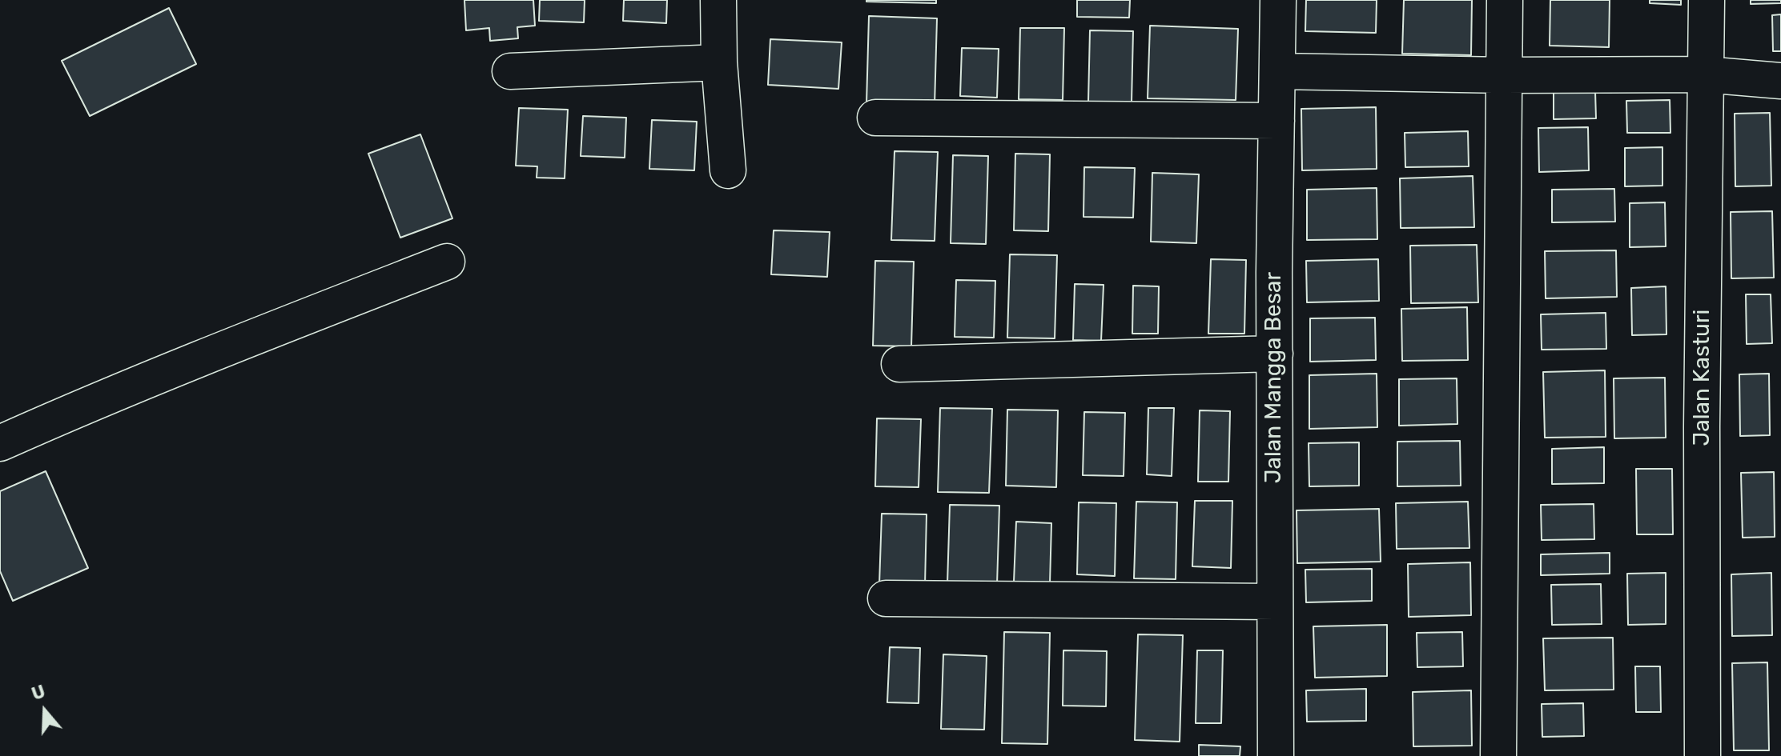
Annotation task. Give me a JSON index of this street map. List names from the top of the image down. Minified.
{"streets":{"street":["Jalan Mangga Besar","Jalan Kasturi"]},"north":"top"}
